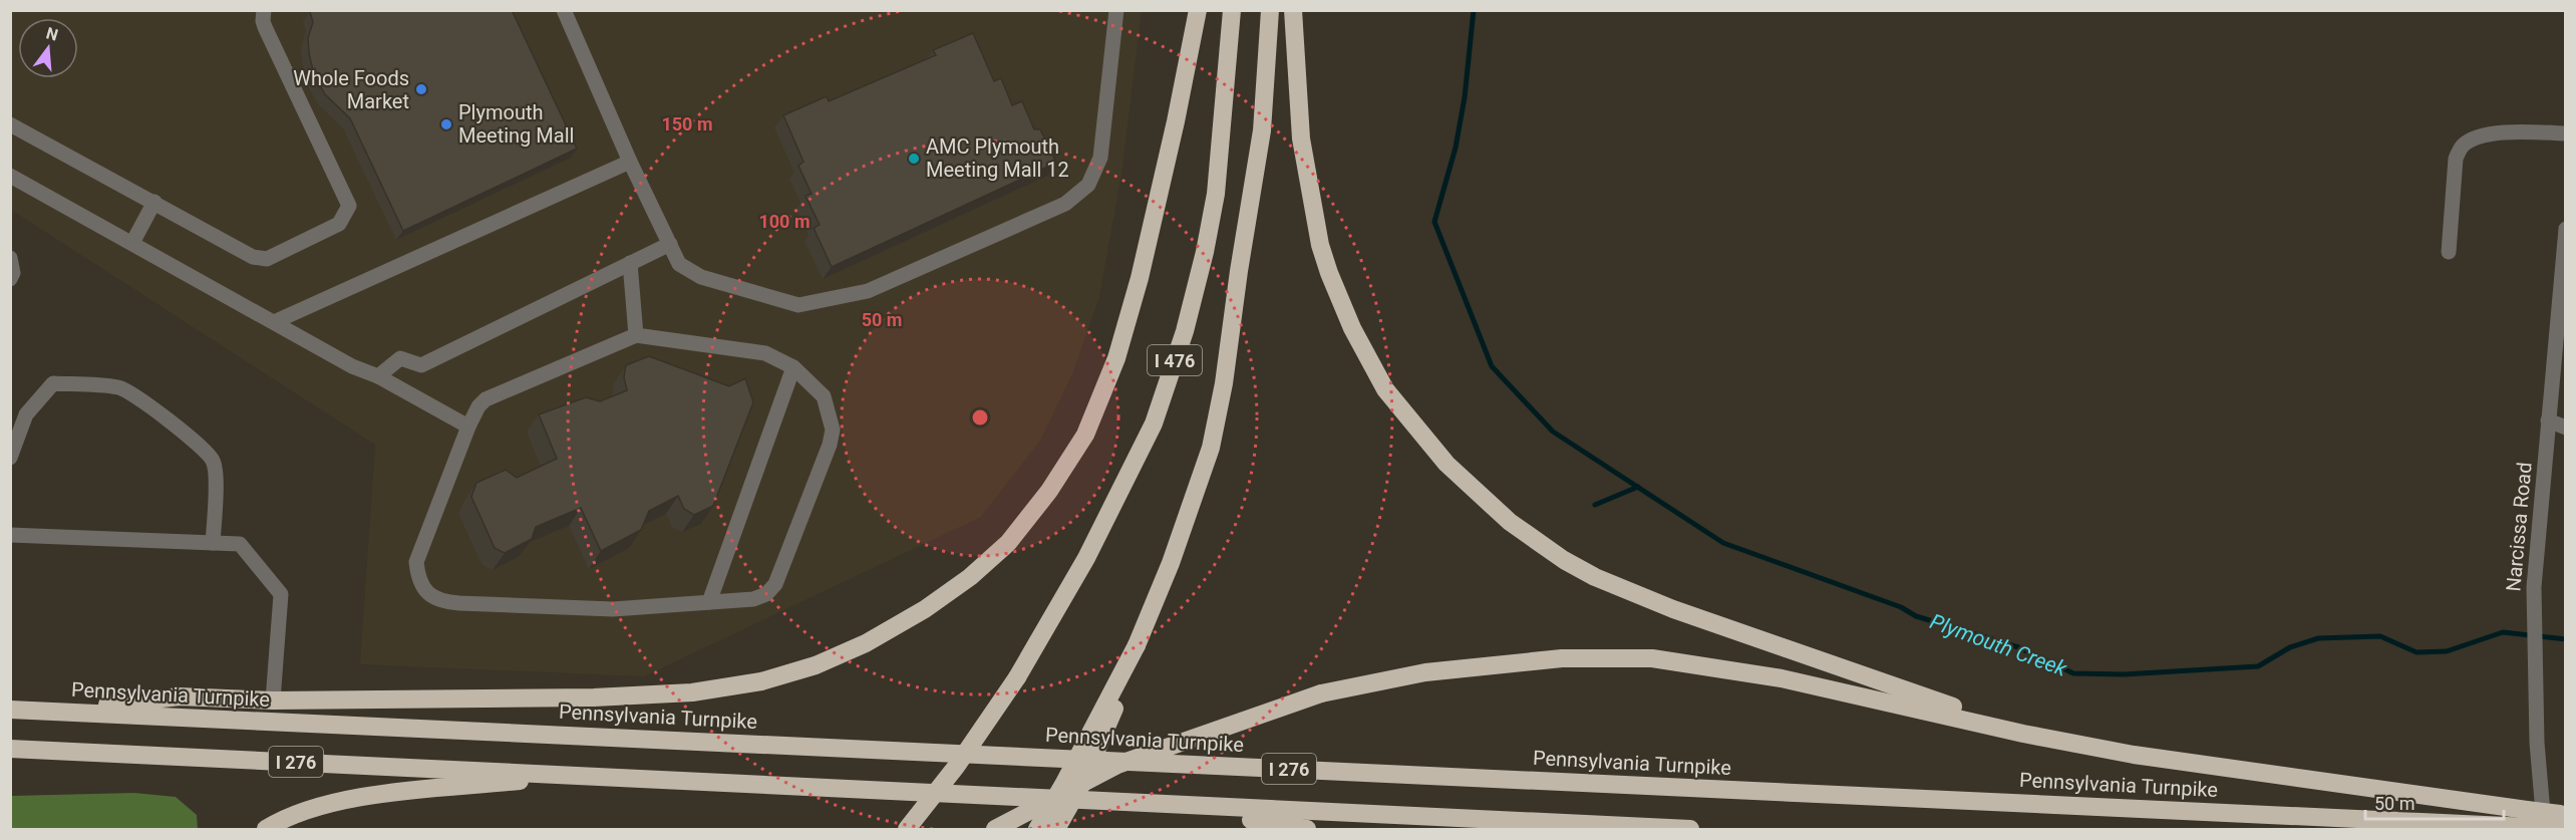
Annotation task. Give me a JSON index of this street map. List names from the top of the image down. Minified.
{"streets":{"highway":["I 476","Pennsylvania Turnpike","I 276"],"street":["Narcissa Road"]},"crossings":[["Narcissa Road","Pennsylvania Turnpike"]],"water":["Plymouth Creek"],"places":["Whole Foods Market","Plymouth Meeting Mall","AMC Plymouth Meeting Mall 12"],"scale_bar":"50 m","north":"top","rings":["150 m","100 m","50 m"]}
